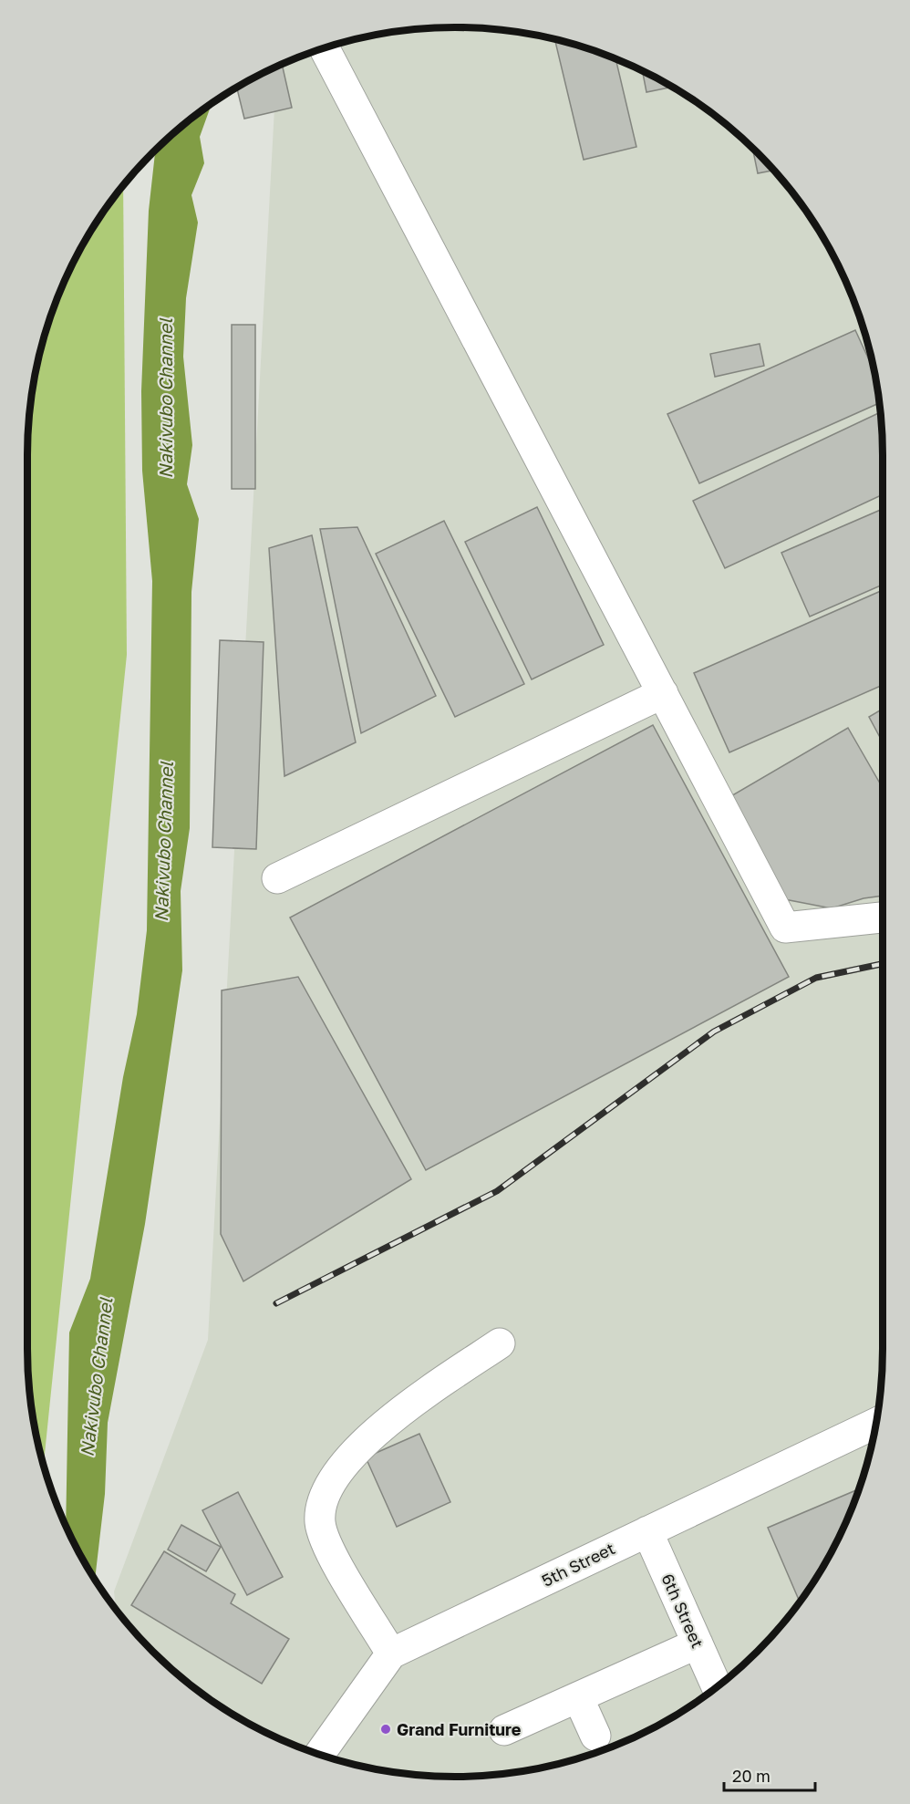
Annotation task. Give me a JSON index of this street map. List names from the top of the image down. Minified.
{"streets":{"street":["5th Street","6th Street"]},"crossings":[["5th Street","6th Street"]],"water":["Nakivubo Channel"],"places":["Grand Furniture"],"scale_bar":"20 m"}
